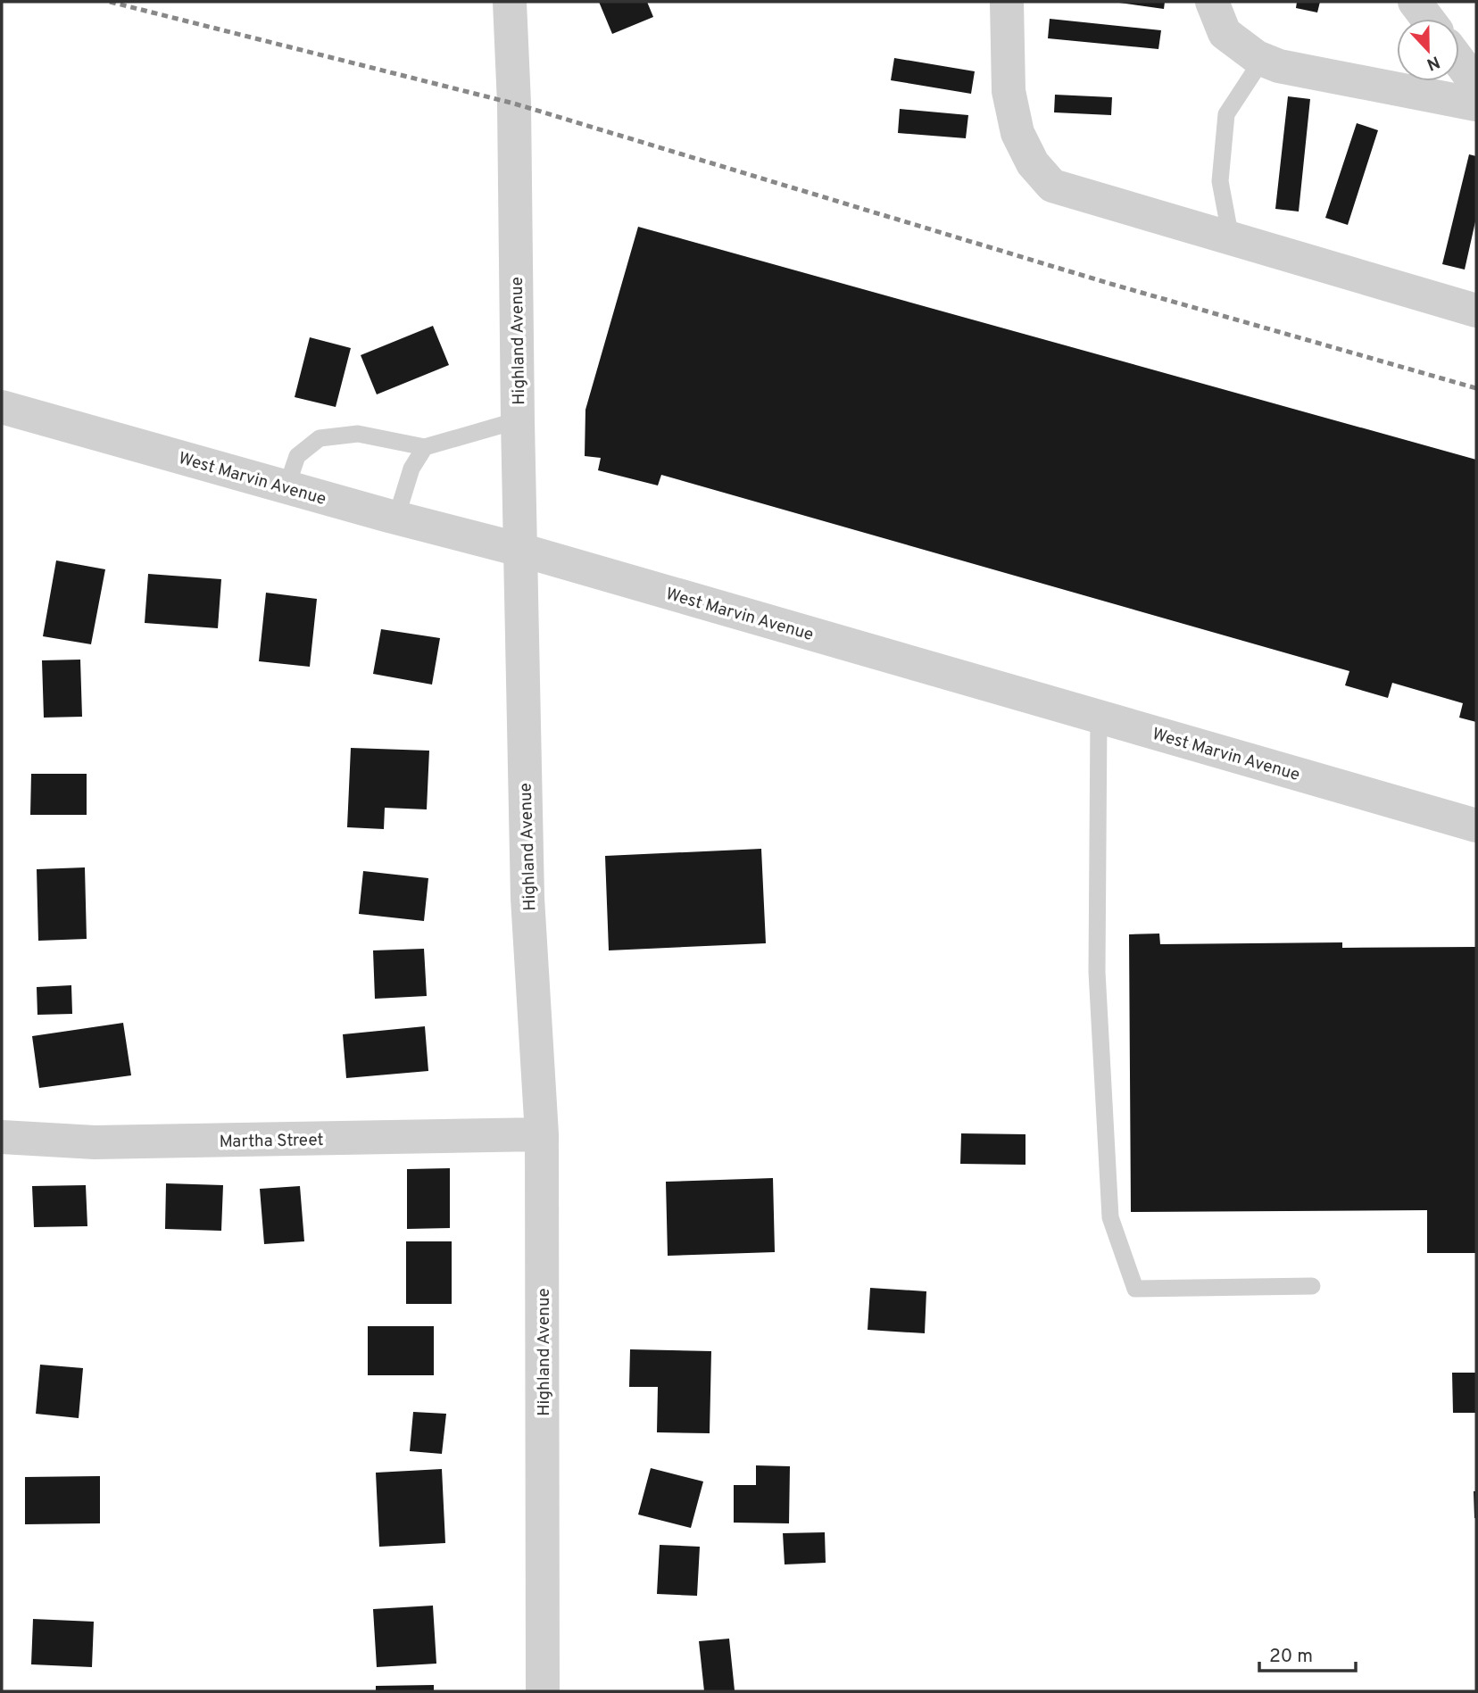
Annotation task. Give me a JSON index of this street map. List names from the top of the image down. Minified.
{"streets":{"street":["Highland Avenue","West Marvin Avenue","Martha Street"]},"crossings":[["Highland Avenue","West Marvin Avenue"],["Highland Avenue","Martha Street"]],"scale_bar":"20 m","north":"bottom"}
